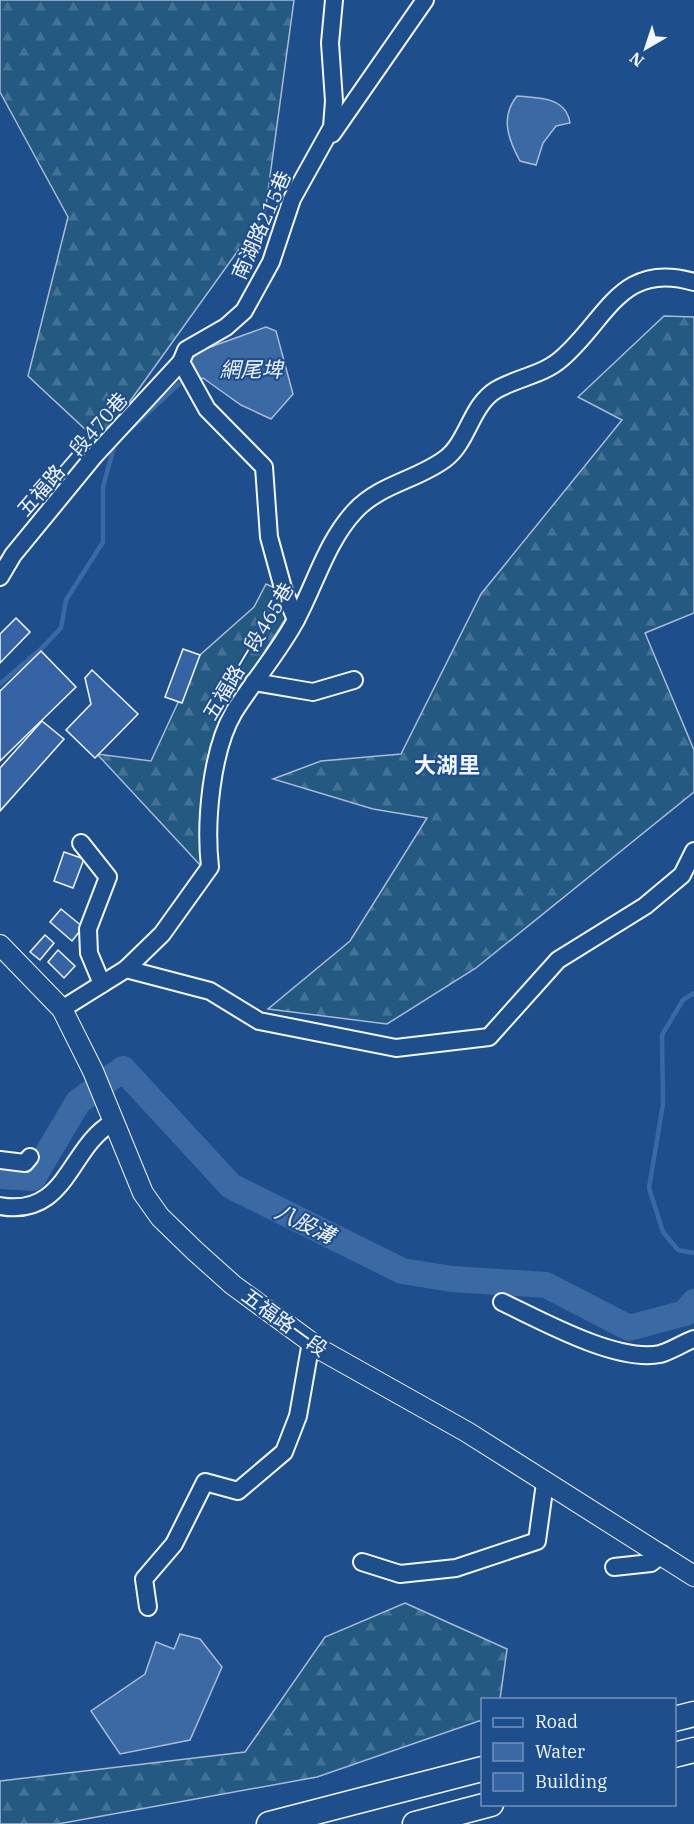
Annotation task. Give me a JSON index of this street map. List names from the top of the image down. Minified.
{"streets":{"main road":["五福路一段"],"lane":["南湖路215巷","五福路一段470巷","五福路一段465巷"]},"crossings":[["南湖路215巷","五福路一段470巷"],["五福路一段465巷","五福路一段"]],"districts":["大湖里"],"water":["網尾埤","八股溝"],"legend":["Road","Water","Building"],"north":"bottom left"}
